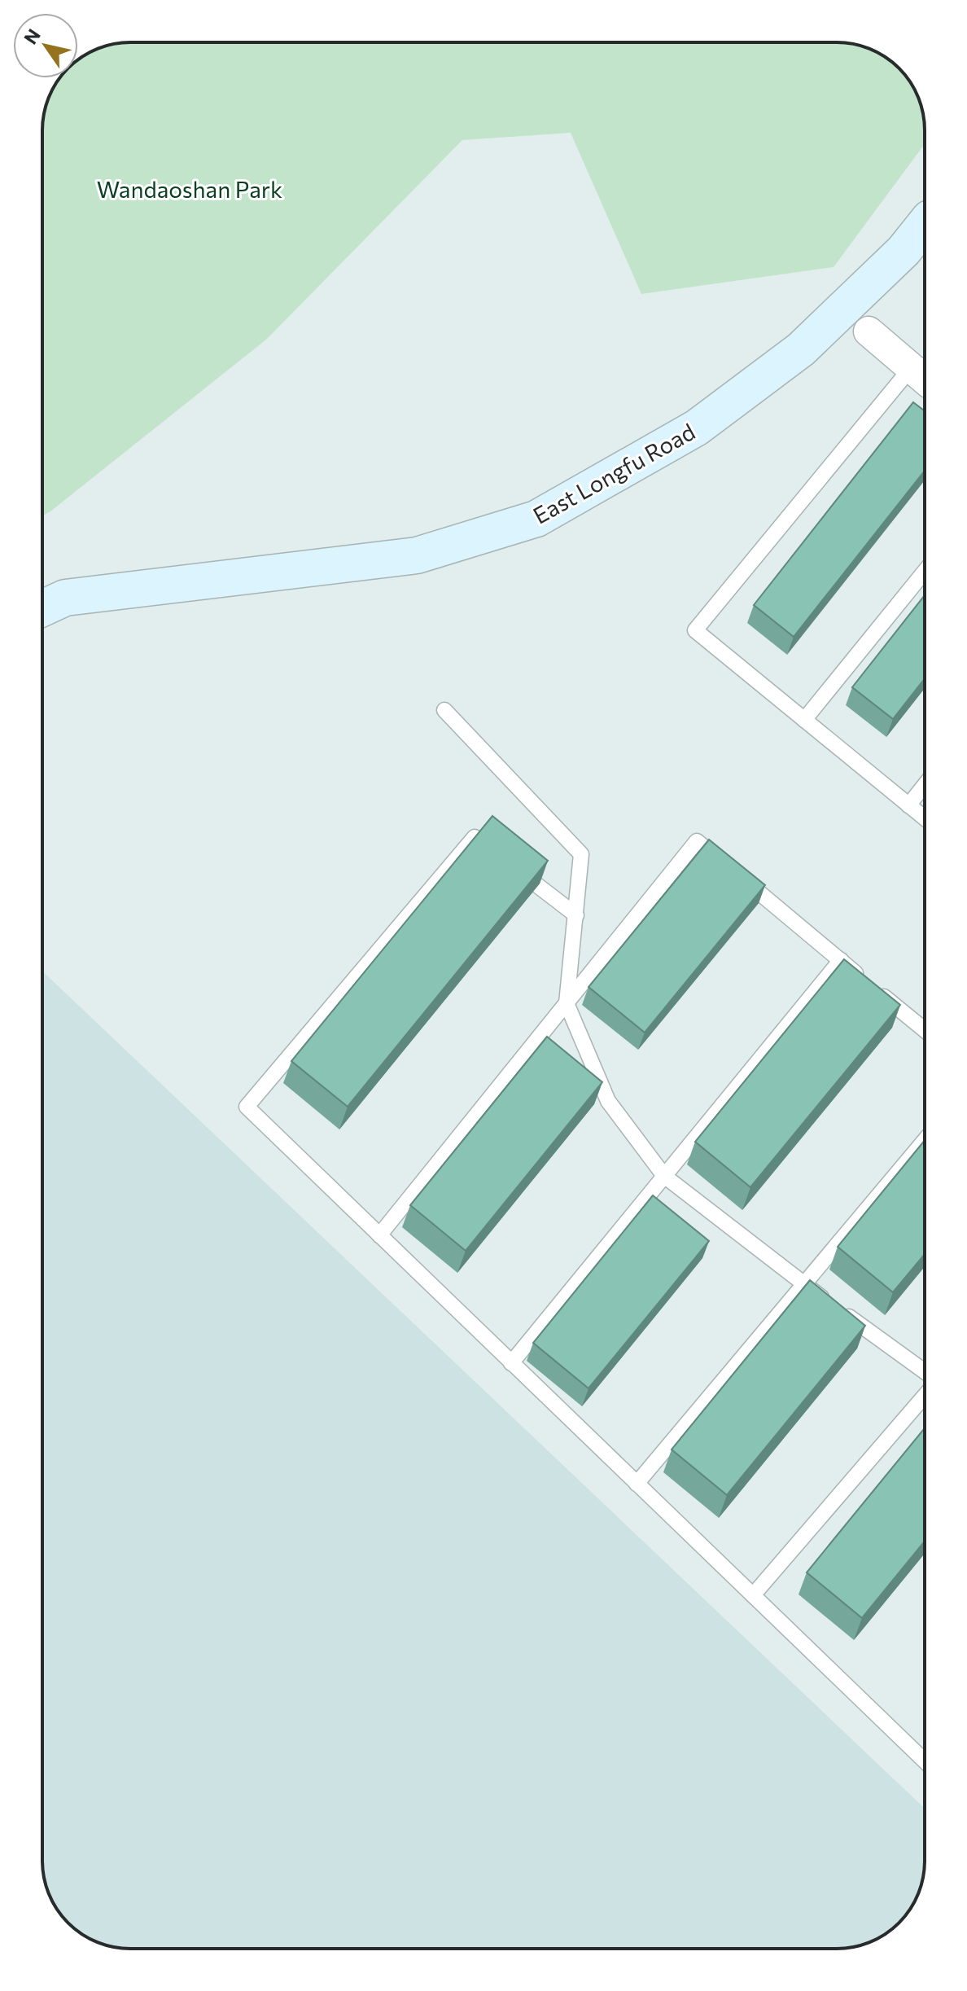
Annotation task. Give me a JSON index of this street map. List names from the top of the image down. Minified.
{"streets":{"main road":["East Longfu Road"]},"parks":["Wandaoshan Park"],"north":"top left"}
